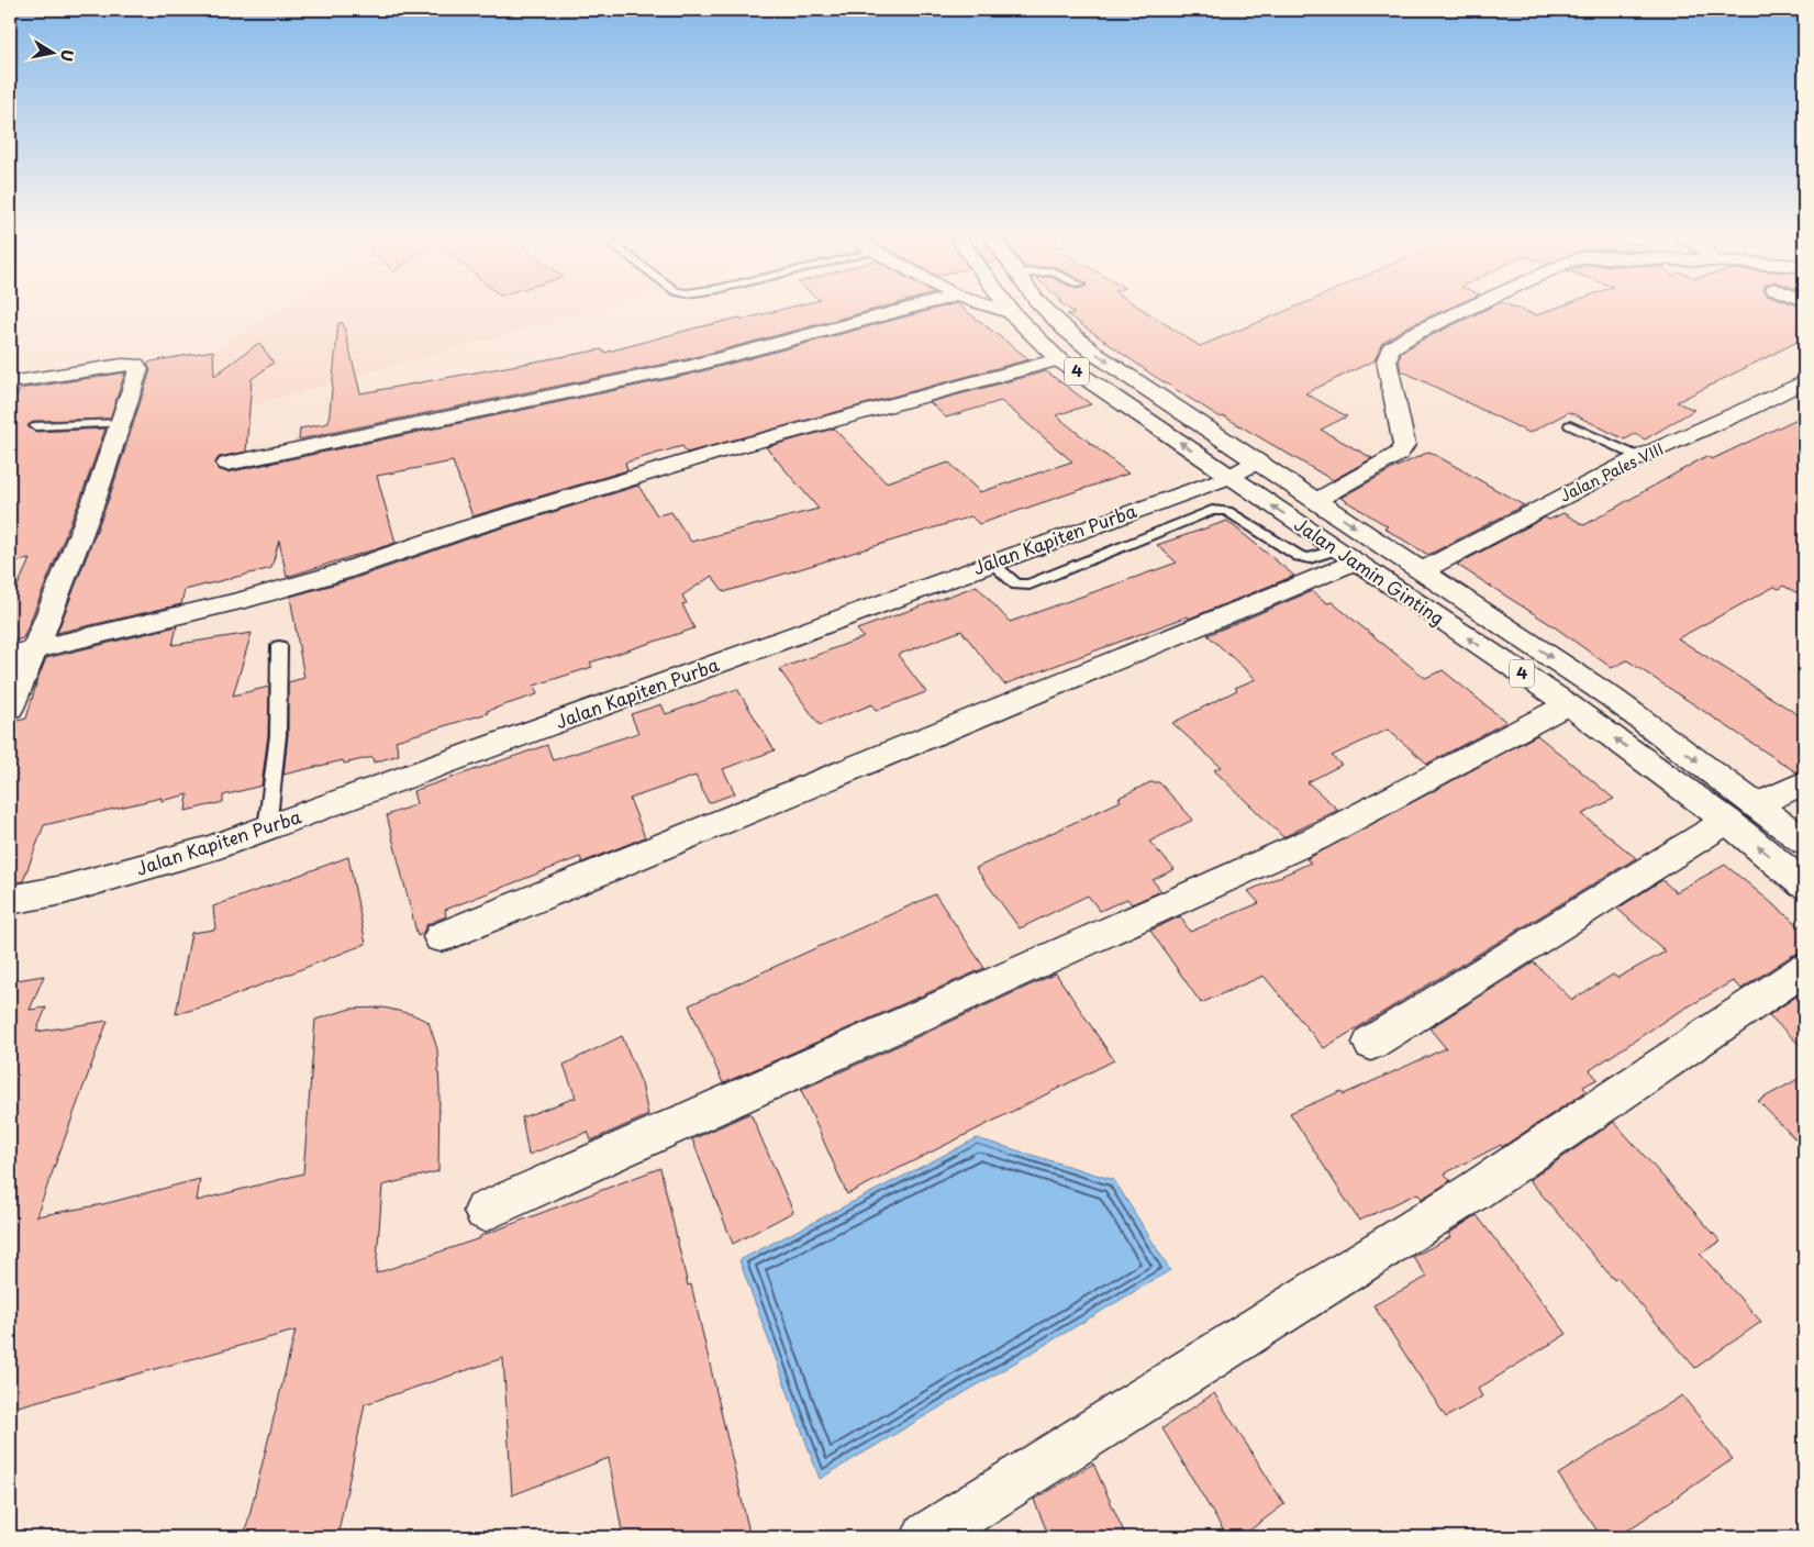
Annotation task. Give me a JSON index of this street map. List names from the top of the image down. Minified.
{"streets":{"main road":["4","Jalan Pales VIII","Jalan Kapiten Purba","Jalan Jamin Ginting"]},"crossings":[["Jalan Pales VIII","Jalan Jamin Ginting"],["Jalan Kapiten Purba","Jalan Jamin Ginting"]],"north":"right"}
